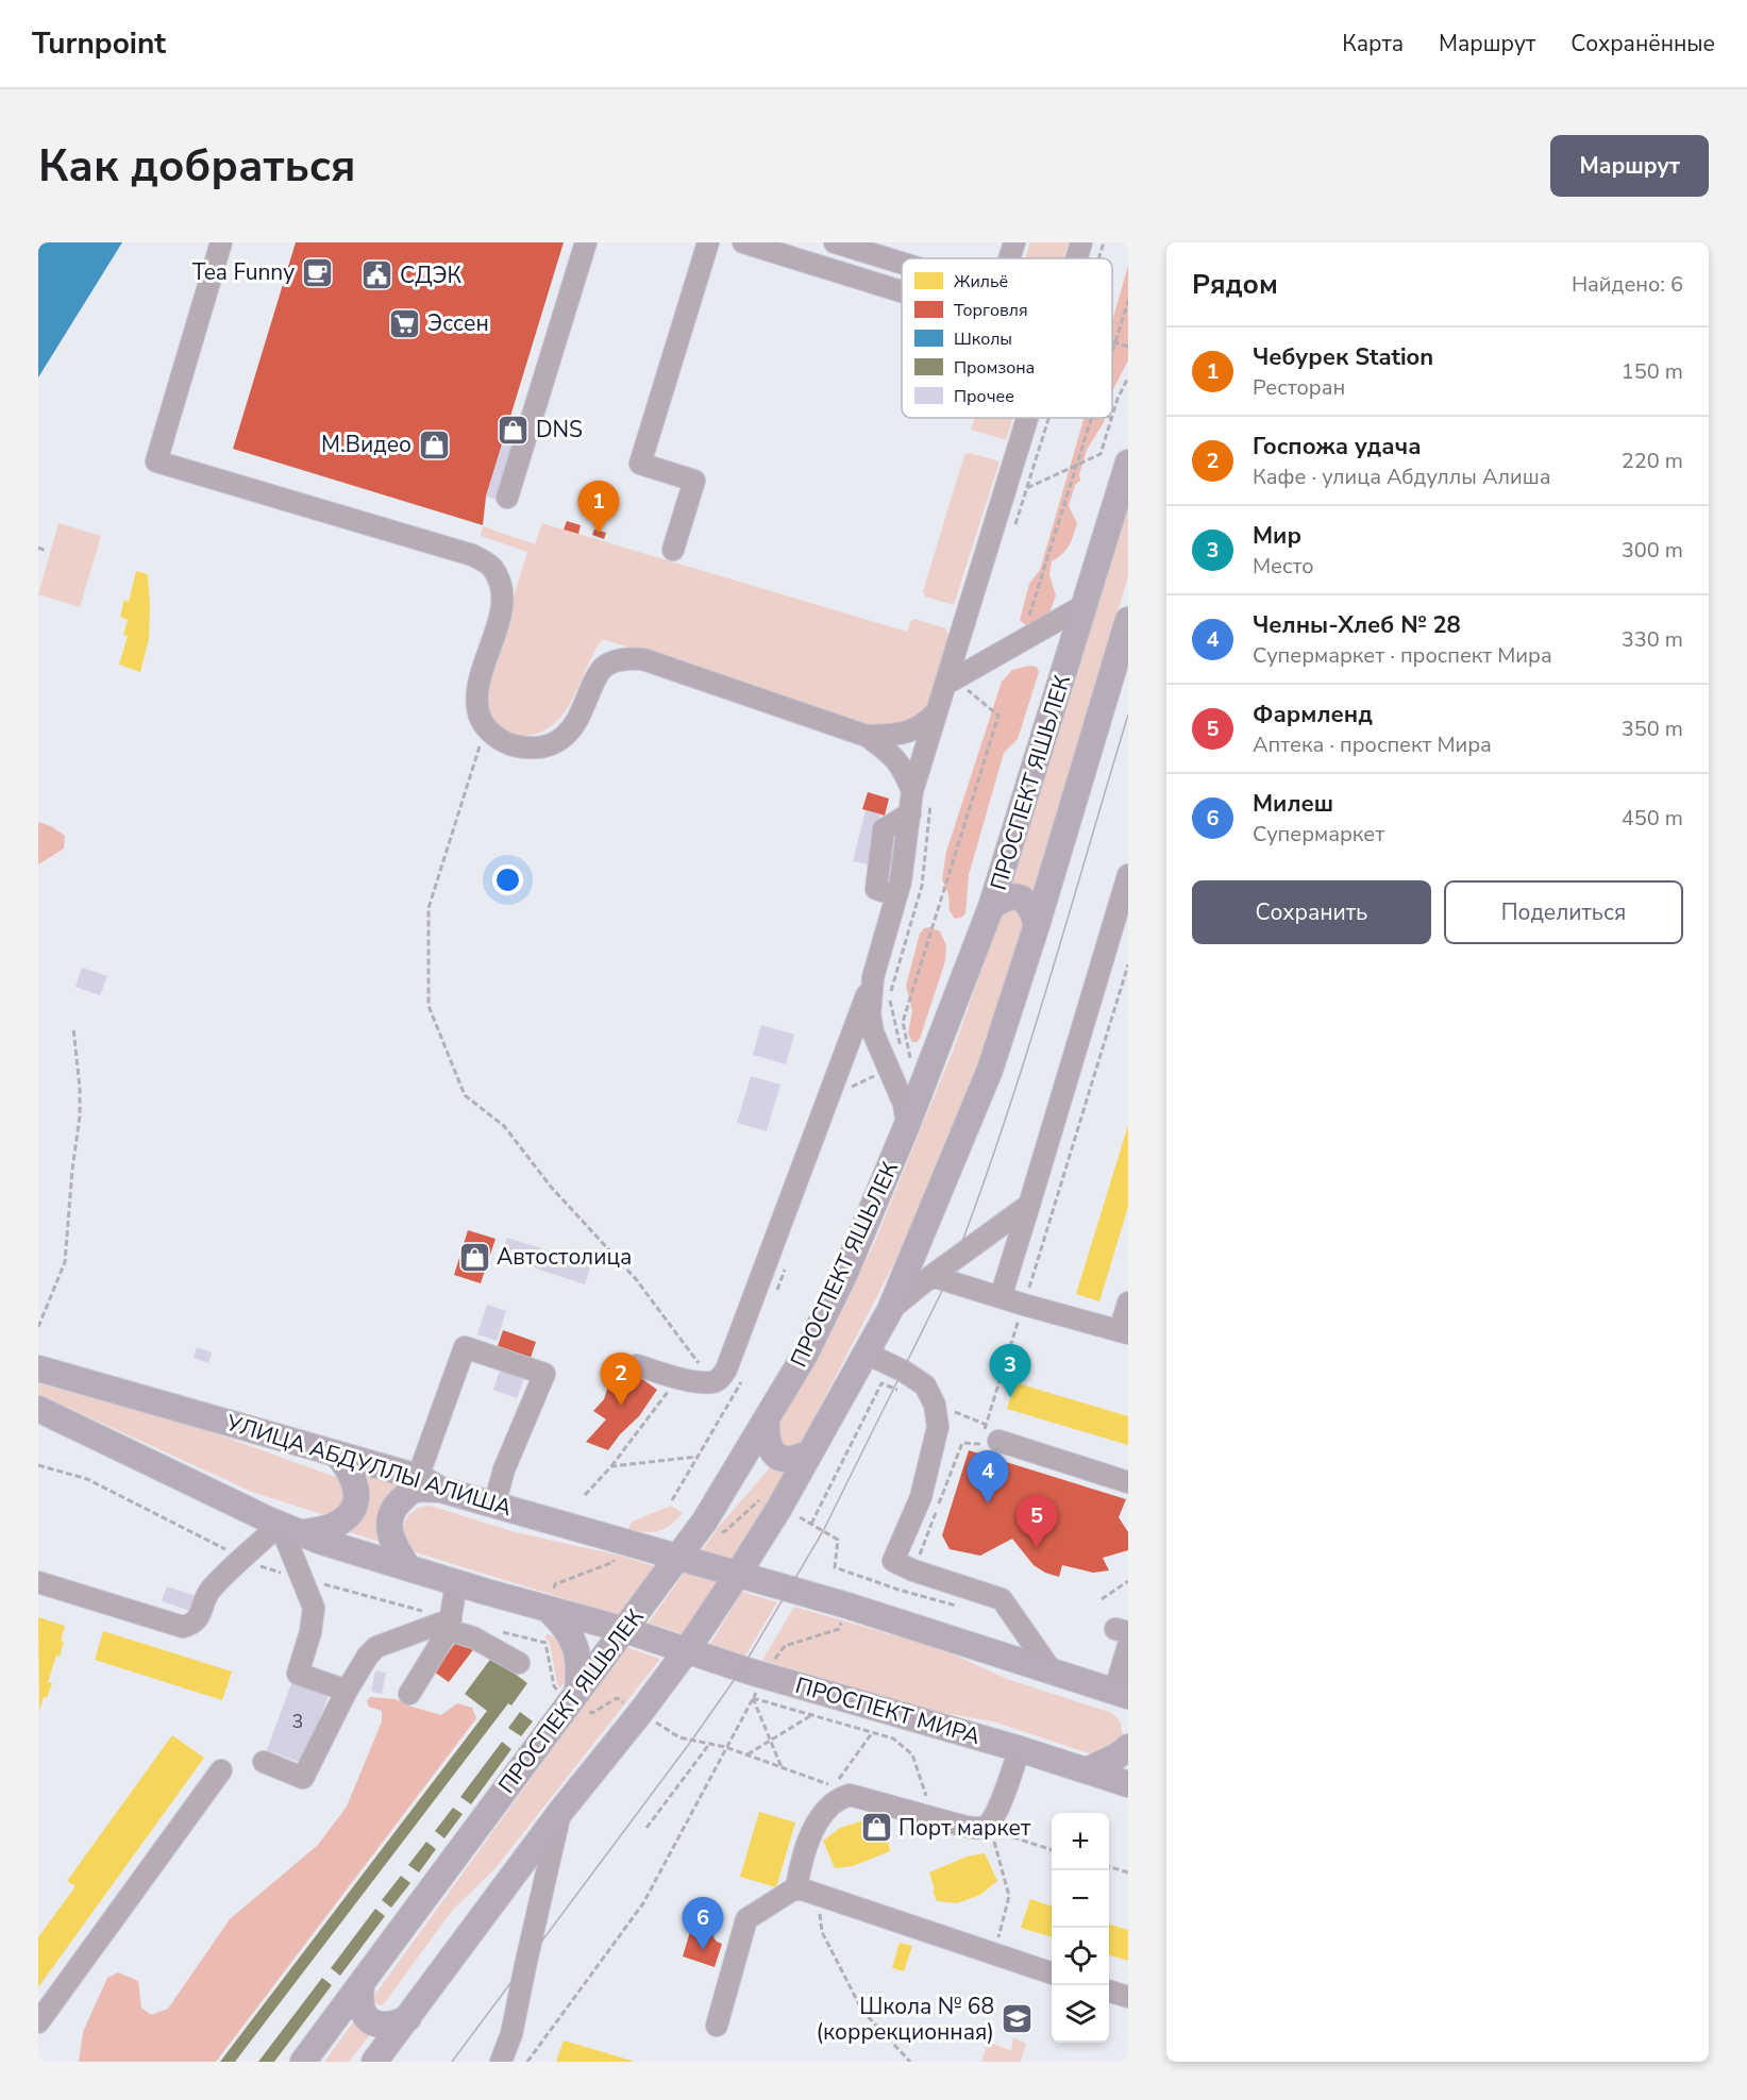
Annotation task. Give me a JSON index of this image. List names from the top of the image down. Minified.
{"streets":{"main road":["ПРОСПЕКТ ЯШЬЛЕК","УЛИЦА АБДУЛЛЫ АЛИША","ПРОСПЕКТ МИРА"]},"crossings":[["ПРОСПЕКТ ЯШЬЛЕК","УЛИЦА АБДУЛЛЫ АЛИША"],["ПРОСПЕКТ ЯШЬЛЕК","ПРОСПЕКТ МИРА"]],"places":{"cafe":["Tea Funny"],"public building":["СДЭК"],"supermarket":["Эссен"],"shop":["DNS","М.Видео","Автостолица","Порт маркет"],"school or university":["Школа № 68 (коррекционная)"]},"house_numbers":["3"],"legend":["Жильё","Торговля","Школы","Промзона","Прочее"],"page":{"header":"Turnpoint","nav":["Карта","Маршрут","Сохранённые"],"buttons":["Маршрут",["Сохранить","Поделиться"]],"title":"Как добраться","heading":["Рядом","Найдено: 6"],"list":[{"mark":"1","name":"Чебурек Station","note":"Ресторан","value":"150 m"},{"mark":"2","name":"Госпожа удача","note":"Кафе · улица Абдуллы Алиша","value":"220 m"},{"mark":"3","name":"Мир","note":"Место","value":"300 m"},{"mark":"4","name":"Челны-Хлеб № 28","note":"Супермаркет · проспект Мира","value":"330 m"},{"mark":"5","name":"Фармленд","note":"Аптека · проспект Мира","value":"350 m"},{"mark":"6","name":"Милеш","note":"Супермаркет","value":"450 m"}],"pins":["1","3","2","4","5","6"],"map_buttons":["+","−"]}}
